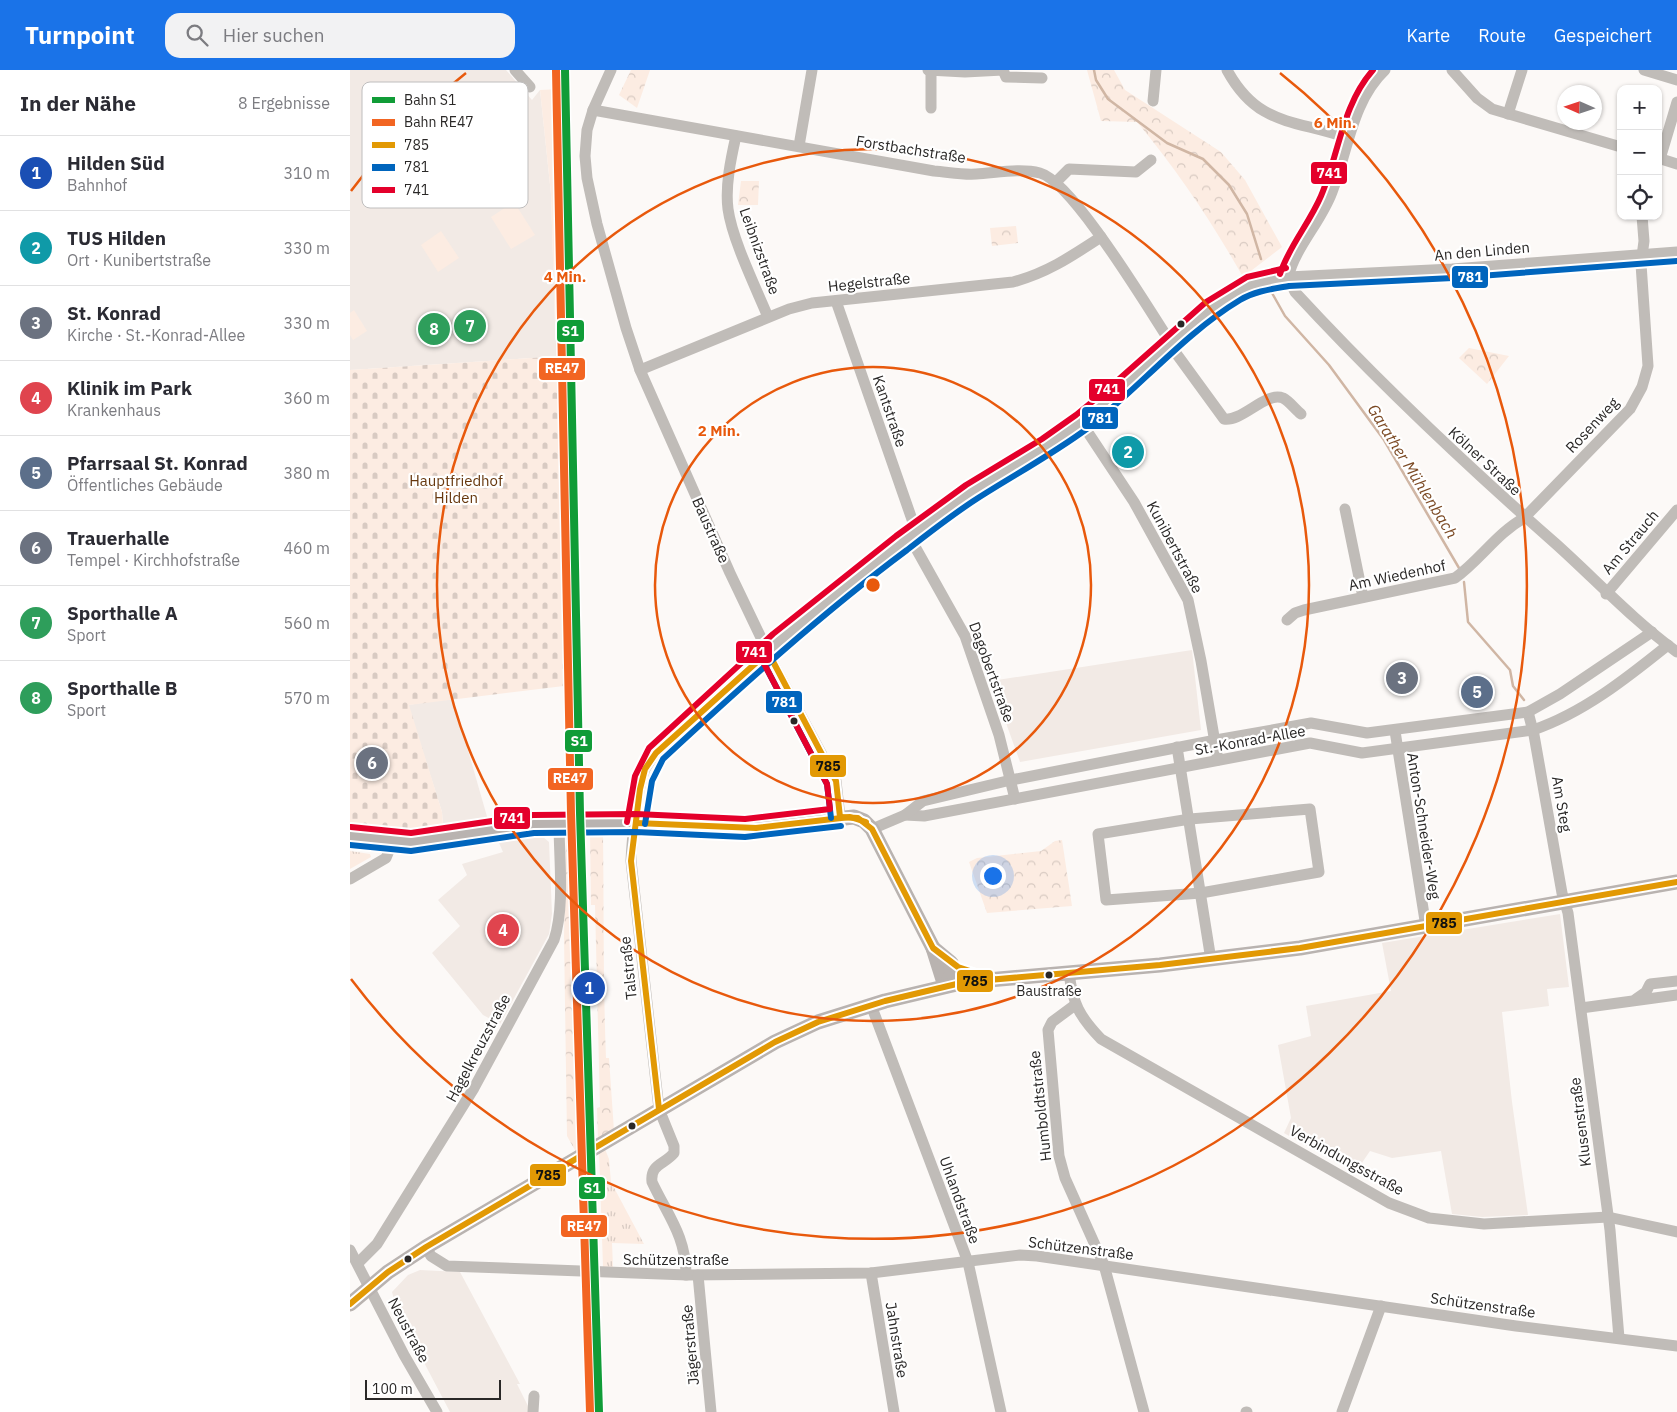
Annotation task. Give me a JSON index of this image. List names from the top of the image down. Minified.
{"streets":{"street":["Forstbachstraße","Leibnizstraße","An den Linden","Hegelstraße","Kantstraße","Rosenweg","Kölner Straße","Baustraße","Am Strauch","Kunibertstraße","Am Wiedenhof","Dagobertstraße","St.-Konrad-Allee","Am Steg","Anton-Schneider-Weg","Talstraße","Hagelkreuzstraße","Humboldtstraße","Klusenstraße","Verbindungsstraße","Uhlandstraße","Schützenstraße","Neustraße","Jahnstraße","Jägerstraße"]},"crossings":[["Forstbachstraße","Leibnizstraße"],["Forstbachstraße","An den Linden"],["Forstbachstraße","Hegelstraße"],["Forstbachstraße","Baustraße"],["Leibnizstraße","Hegelstraße"],["An den Linden","Kantstraße"],["An den Linden","Rosenweg"],["An den Linden","Kölner Straße"],["An den Linden","Kunibertstraße"],["An den Linden","Dagobertstraße"],["An den Linden","Talstraße"],["Hegelstraße","Kantstraße"],["Hegelstraße","Baustraße"],["Kantstraße","Dagobertstraße"],["Kantstraße","Talstraße"],["Rosenweg","Kölner Straße"],["Rosenweg","Am Wiedenhof"],["Kölner Straße","Am Strauch"],["Kölner Straße","Am Wiedenhof"],["Kölner Straße","St.-Konrad-Allee"],["Baustraße","Talstraße"],["Kunibertstraße","St.-Konrad-Allee"],["Dagobertstraße","St.-Konrad-Allee"],["Dagobertstraße","Talstraße"],["St.-Konrad-Allee","Am Steg"],["St.-Konrad-Allee","Anton-Schneider-Weg"],["Am Steg","Klusenstraße"],["Talstraße","Schützenstraße"],["Hagelkreuzstraße","Neustraße"],["Humboldtstraße","Verbindungsstraße"],["Humboldtstraße","Schützenstraße"],["Klusenstraße","Verbindungsstraße"],["Klusenstraße","Schützenstraße"],["Uhlandstraße","Schützenstraße"],["Schützenstraße","Jahnstraße"],["Schützenstraße","Jägerstraße"]],"water":["Garather Mühlenbach"],"parks":["Hauptfriedhof Hilden"],"places":["Baustraße"],"lines":["rail line S1","rail line RE47","transit line 741","transit line 781","transit line 785"],"legend":["Bahn S1","Bahn RE47","785","781","741"],"scale_bar":"100 m","north":"left","page":{"header":"Turnpoint","search":"Hier suchen","nav":["Karte","Route","Gespeichert"],"heading":["In der Nähe","8 Ergebnisse"],"map_buttons":["+","−"],"list":[{"mark":"1","name":"Hilden Süd","note":"Bahnhof","value":"310 m"},{"mark":"2","name":"TUS Hilden","note":"Ort · Kunibertstraße","value":"330 m"},{"mark":"3","name":"St. Konrad","note":"Kirche · St.-Konrad-Allee","value":"330 m"},{"mark":"4","name":"Klinik im Park","note":"Krankenhaus","value":"360 m"},{"mark":"5","name":"Pfarrsaal St. Konrad","note":"Öffentliches Gebäude","value":"380 m"},{"mark":"6","name":"Trauerhalle","note":"Tempel · Kirchhofstraße","value":"460 m"},{"mark":"7","name":"Sporthalle A","note":"Sport","value":"560 m"},{"mark":"8","name":"Sporthalle B","note":"Sport","value":"570 m"}],"pins":["7","8","2","3","5","6","4","1"],"scale":"100 m"},"rings":["6 Min.","4 Min.","2 Min."]}
